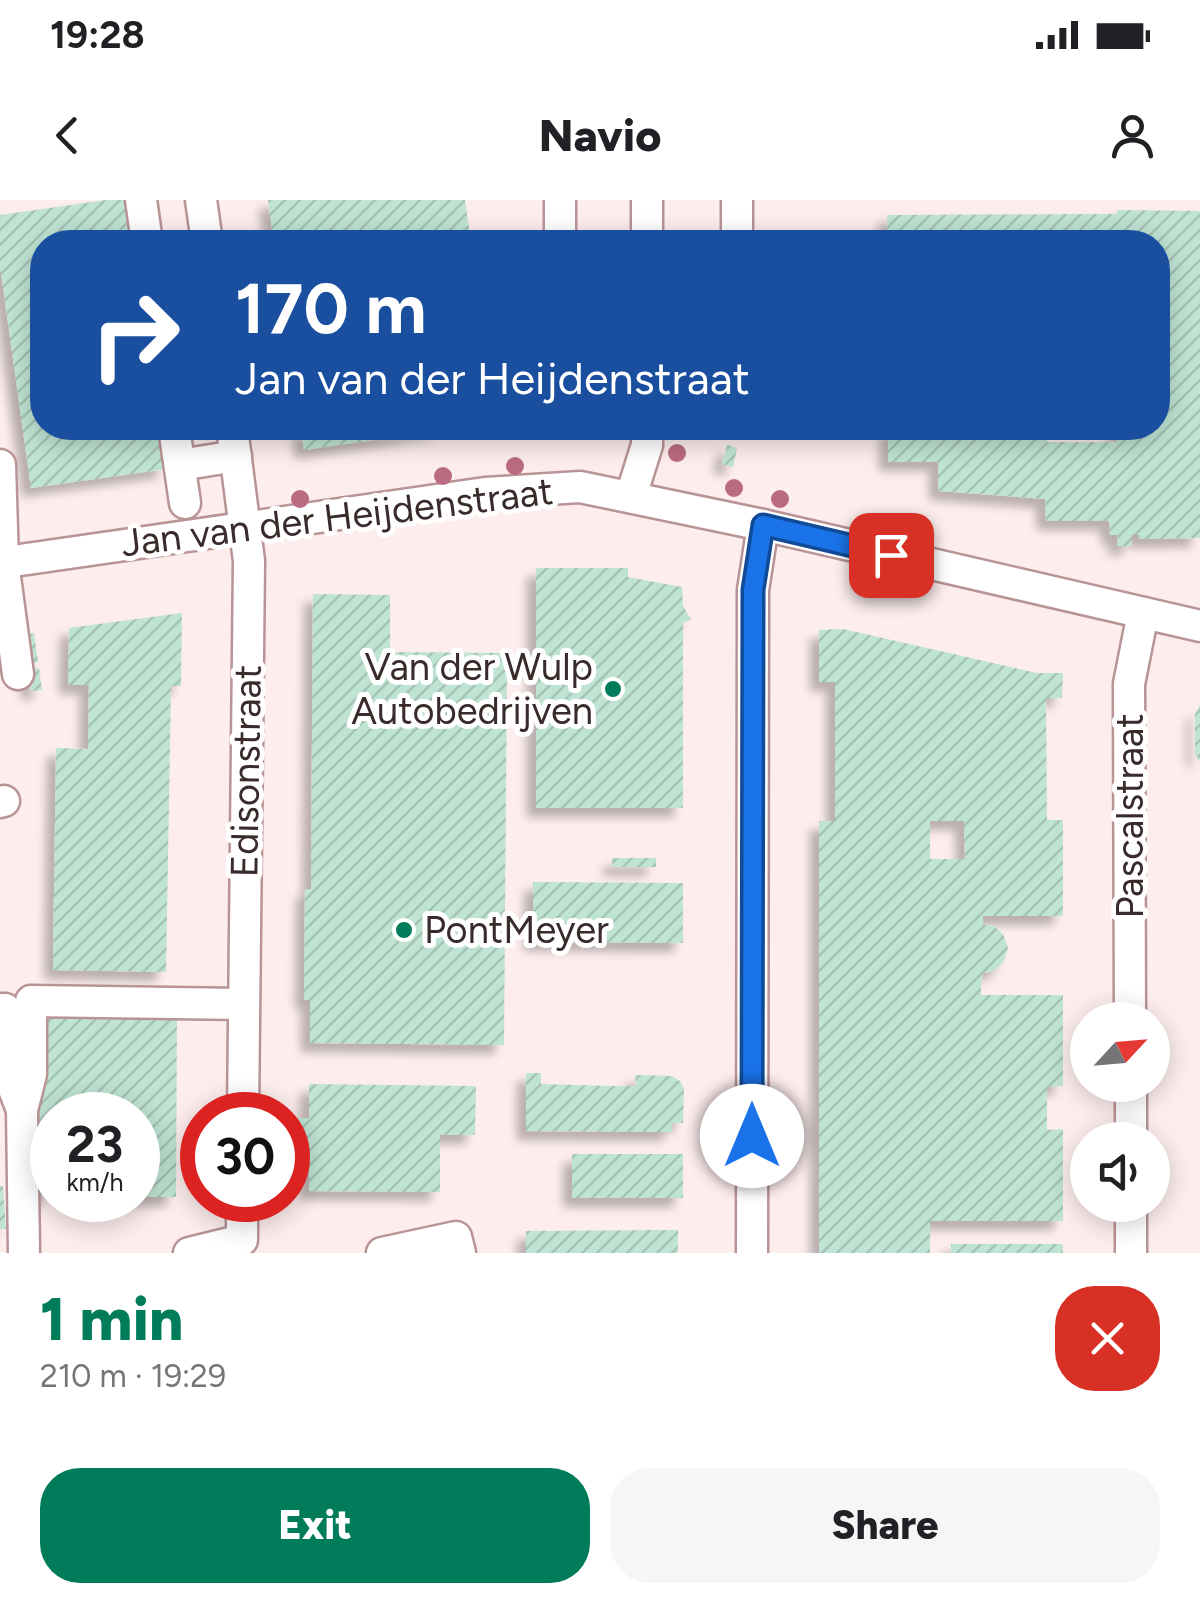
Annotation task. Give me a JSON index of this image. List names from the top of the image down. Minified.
{"streets":{"street":["Jan van der Heijdenstraat","Edisonstraat","Pascalstraat"]},"crossings":[["Jan van der Heijdenstraat","Edisonstraat"],["Jan van der Heijdenstraat","Pascalstraat"]],"places":["Van der Wulp Autobedrijven","PontMeyer"],"north":"top right","page":{"status":"19:28","header":"Navio","turn":["170 m","Jan van der Heijdenstraat"],"speed":"23 km/h","limit":"30","heading":["1 min","210 m · 19:29"],"buttons":["Exit","Share"]}}
